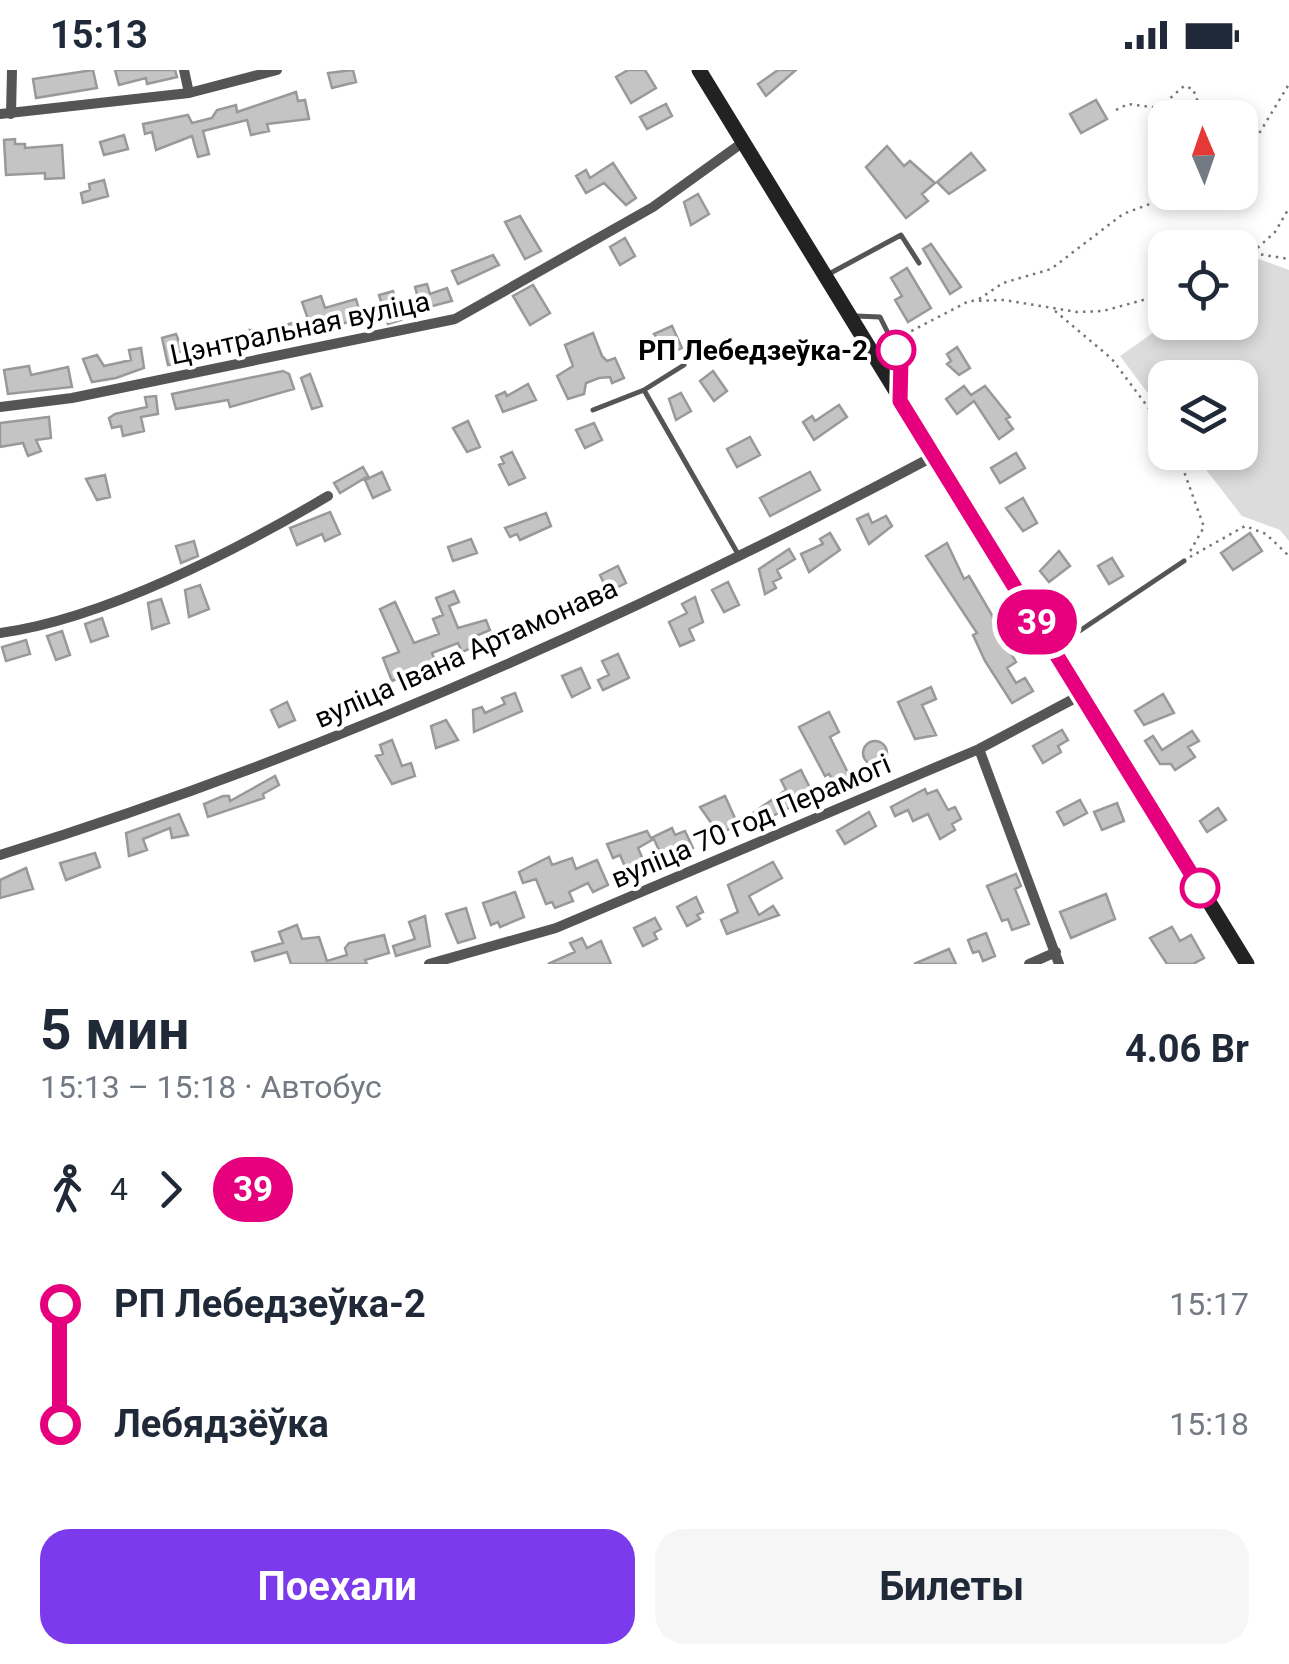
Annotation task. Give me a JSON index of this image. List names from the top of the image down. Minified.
{"streets":{"street":["Цэнтральная вуліца","вуліца Івана Артамонава","вуліца 70 год Перамогі"]},"places":["РП Лебедзеўка-2"],"lines":["bus line 39"],"north":"top","page":{"status":"15:13","on_map":"39","heading":["5 мин","15:13 – 15:18 · Автобус","4.06 Br"],"legs":["4","39"],"list":[{"name":"РП Лебедзеўка-2","value":"15:17"},{"name":"Лебядзёўка","value":"15:18"}],"buttons":["Поехали","Билеты"]}}
